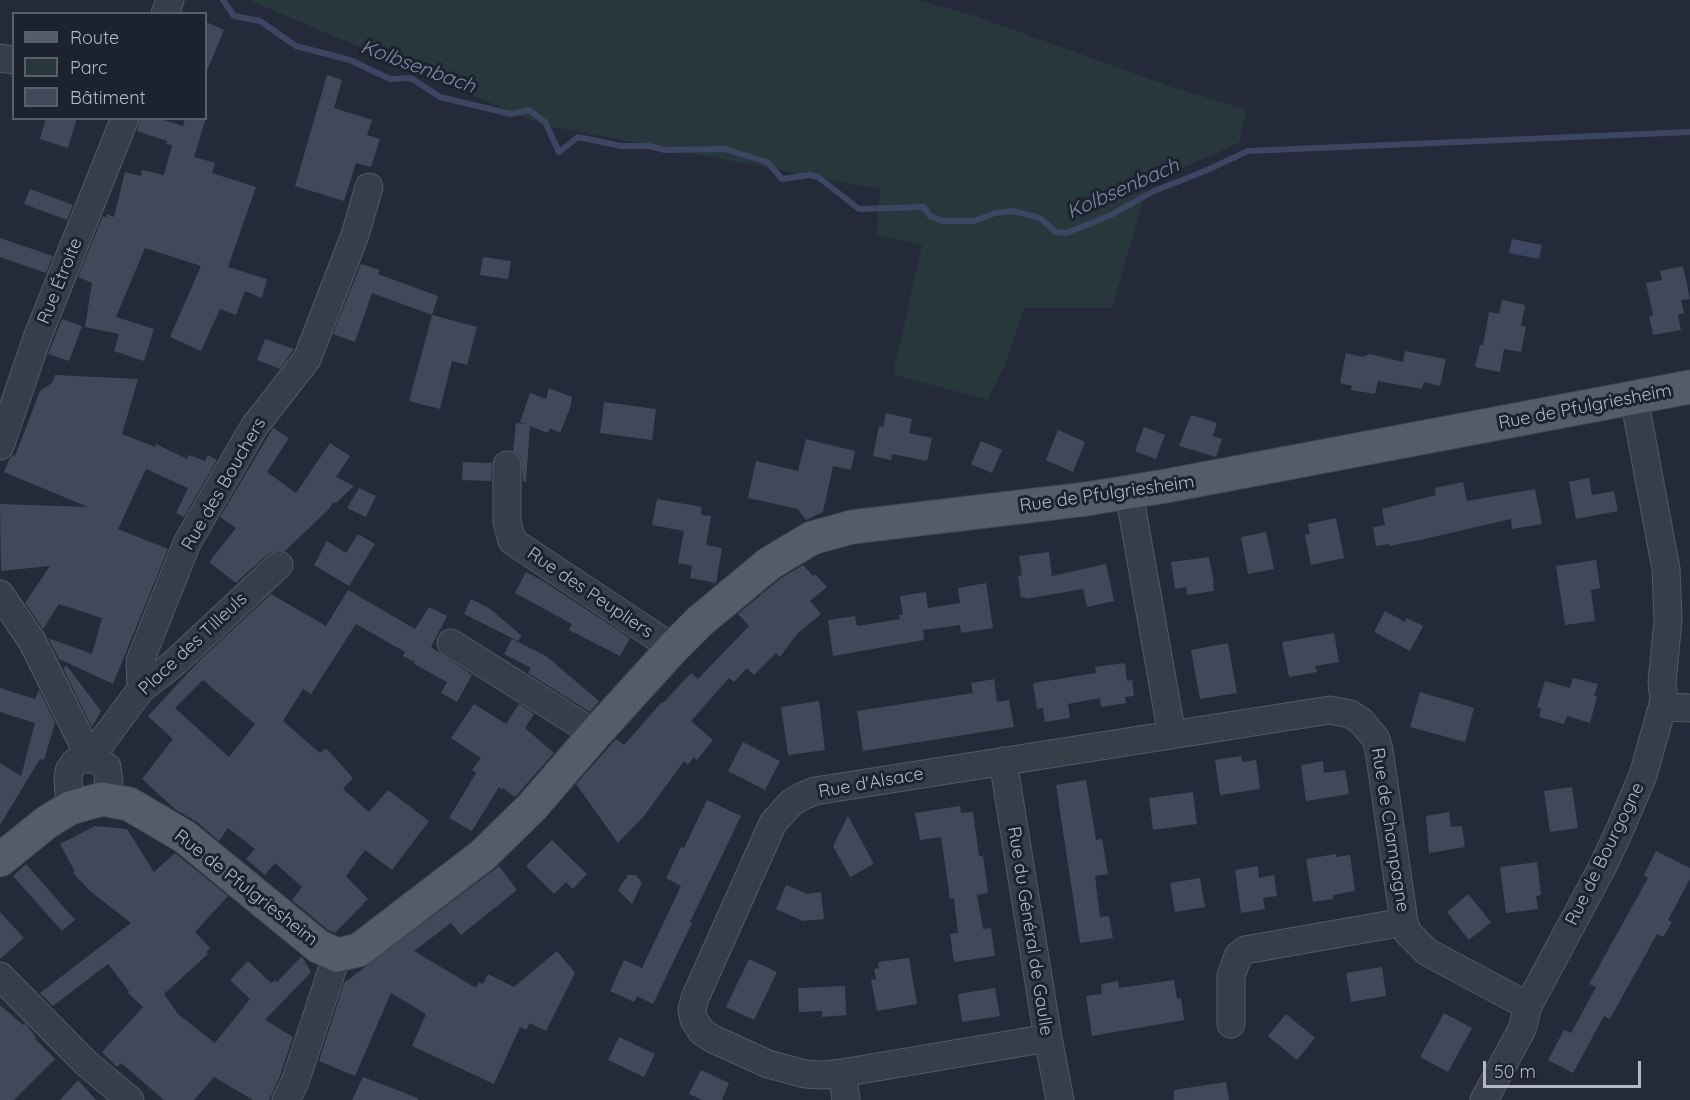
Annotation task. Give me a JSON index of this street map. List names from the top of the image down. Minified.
{"streets":{"main road":["Rue de Pfulgriesheim"],"street":["Rue Étroite","Rue des Bouchers","Rue des Peupliers","Place des Tilleuls","Rue d'Alsace","Rue de Champagne","Rue de Bourgogne","Rue du Général de Gaulle"]},"crossings":[["Rue de Pfulgriesheim","Rue des Peupliers"],["Rue de Pfulgriesheim","Place des Tilleuls"],["Rue de Pfulgriesheim","Rue de Bourgogne"],["Rue des Bouchers","Place des Tilleuls"],["Rue d'Alsace","Rue de Champagne"],["Rue d'Alsace","Rue du Général de Gaulle"],["Rue de Champagne","Rue de Bourgogne"]],"water":["Kolbsenbach"],"legend":["Route","Parc","Bâtiment"],"scale_bar":"50 m"}
